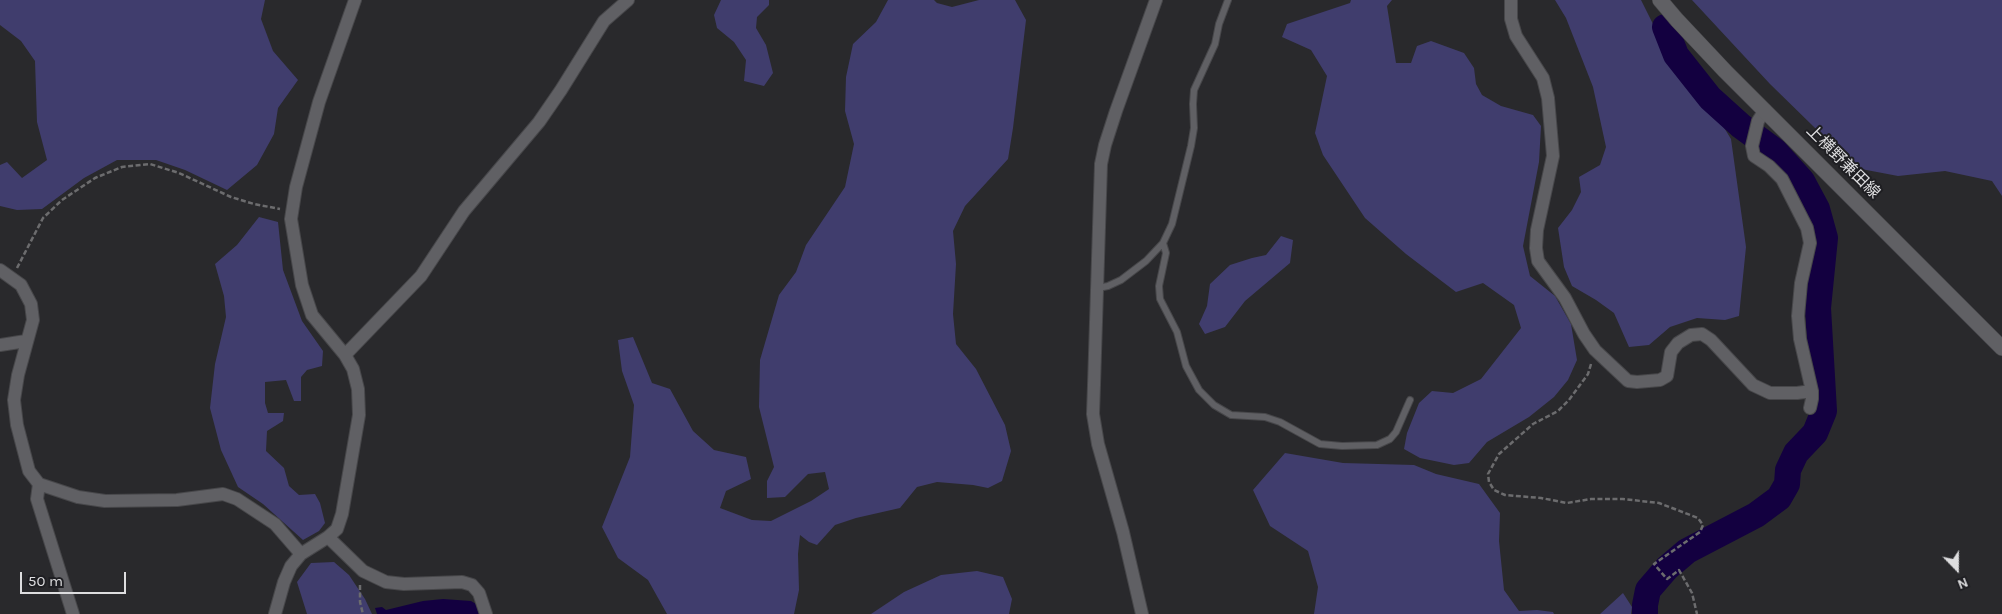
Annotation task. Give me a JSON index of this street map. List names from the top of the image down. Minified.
{"streets":{"main road":["上横野兼田線"]},"scale_bar":"50 m","north":"bottom"}
